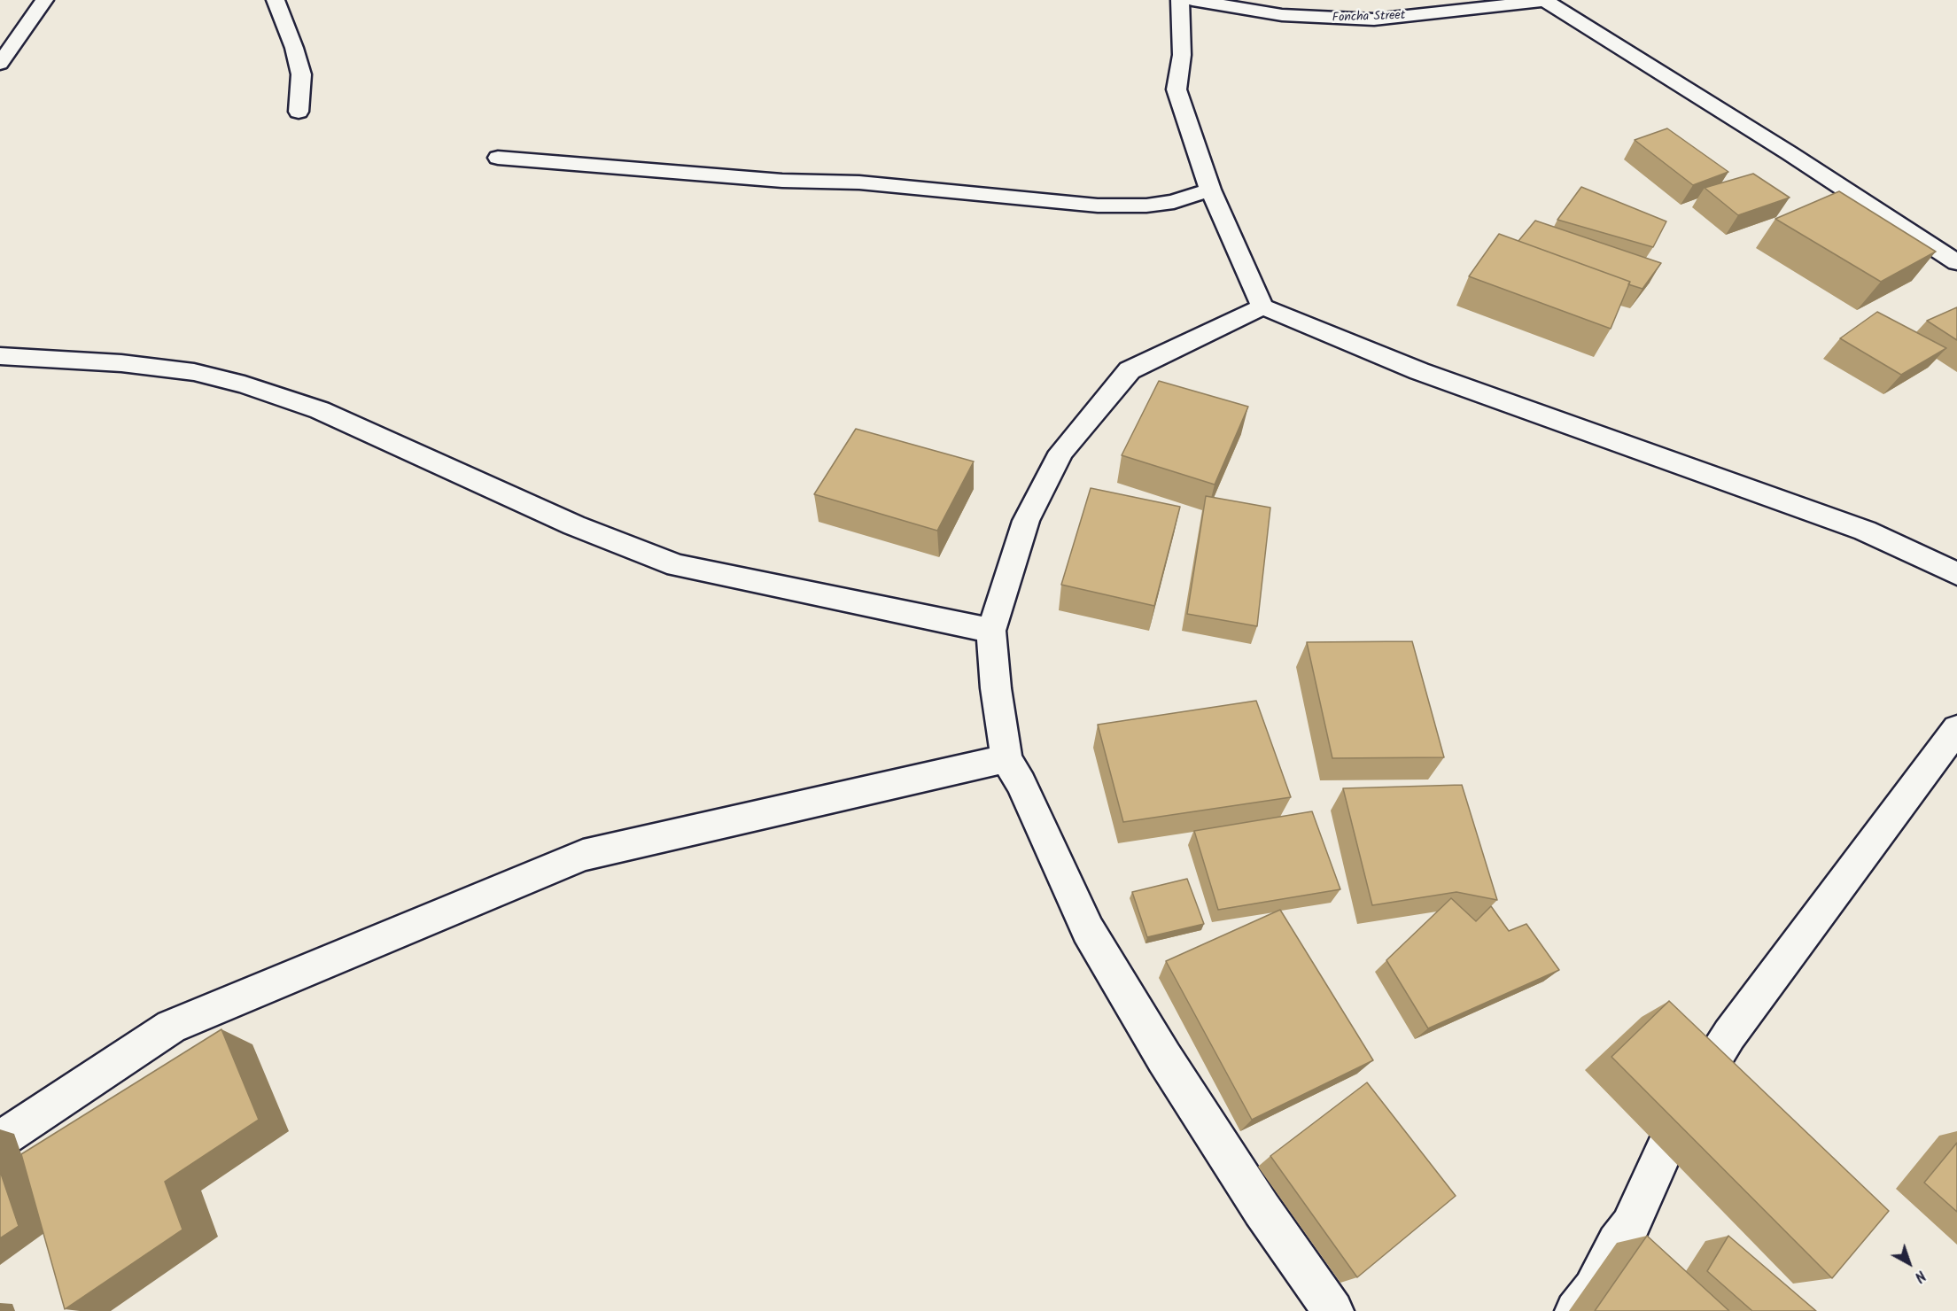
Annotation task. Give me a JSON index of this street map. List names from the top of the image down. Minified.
{"streets":{"street":["Foncha Street"]},"north":"bottom right"}
